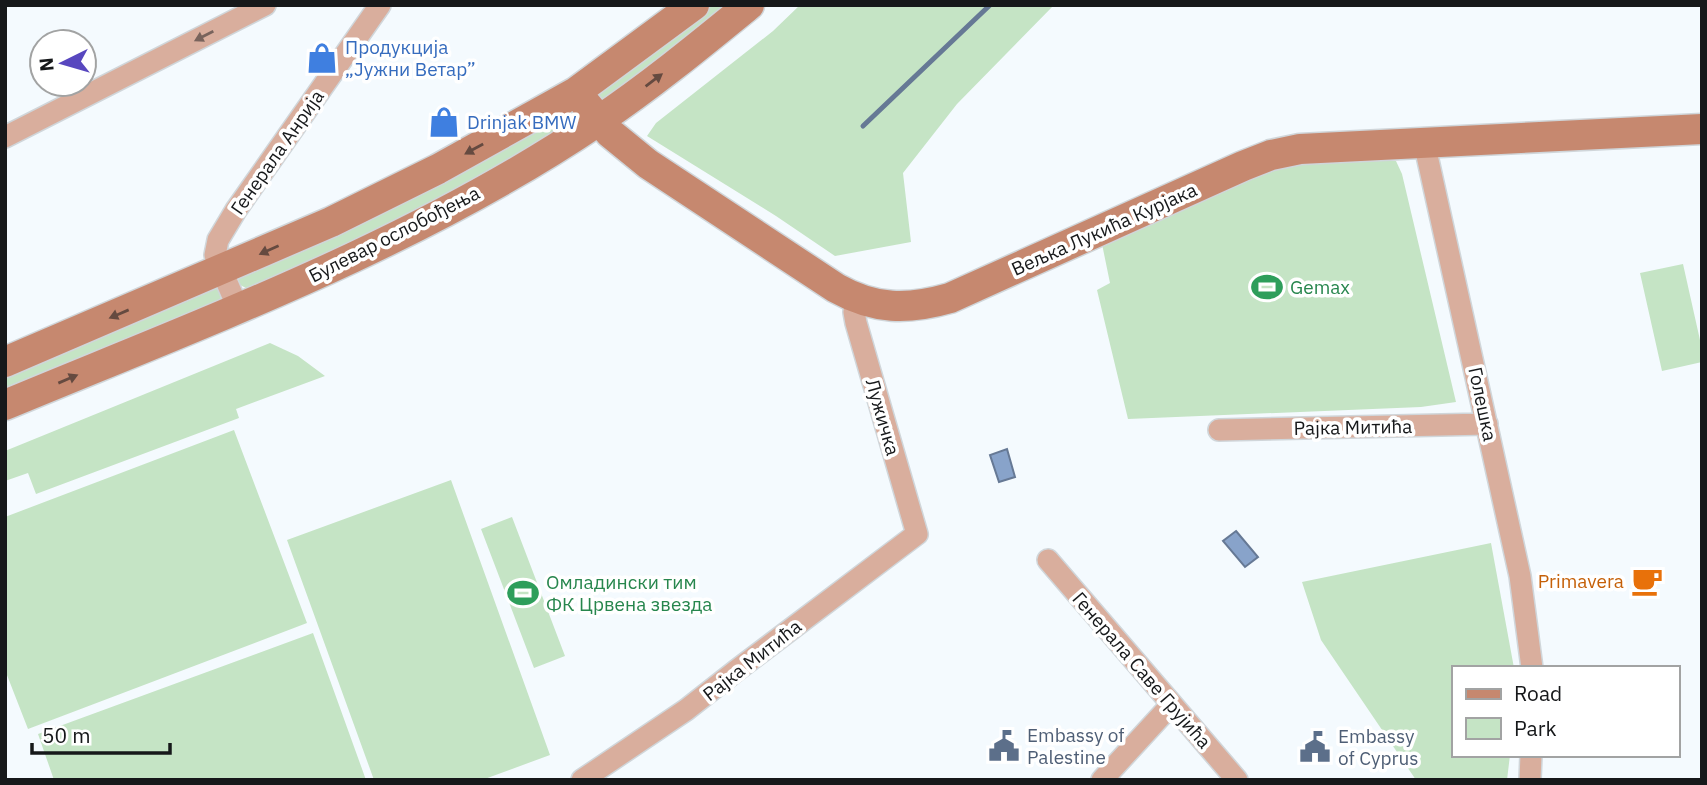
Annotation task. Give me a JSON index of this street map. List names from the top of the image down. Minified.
{"streets":{"main road":["Вељка Лукића Курјака","Булевар ослобођења"],"street":["Генерала Анрија","Голешка","Лужичка","Рајка Митића","Генерала Саве Грујића"]},"crossings":[["Генерала Анрија","Булевар ослобођења"],["Вељка Лукића Курјака","Булевар ослобођења"],["Вељка Лукића Курјака","Голешка"],["Вељка Лукића Курјака","Лужичка"],["Голешка","Рајка Митића"],["Лужичка","Рајка Митића"]],"places":{"shop":["Продукција „Јужни Ветар”","Drinjak BMW"],"sports":["Gemax","Омладински тим ФК Црвена звезда"],"cafe":["Primavera"],"public building":["Embassy of Palestine","Embassy of Cyprus"]},"legend":["Road","Park"],"scale_bar":"50 m","north":"left"}
